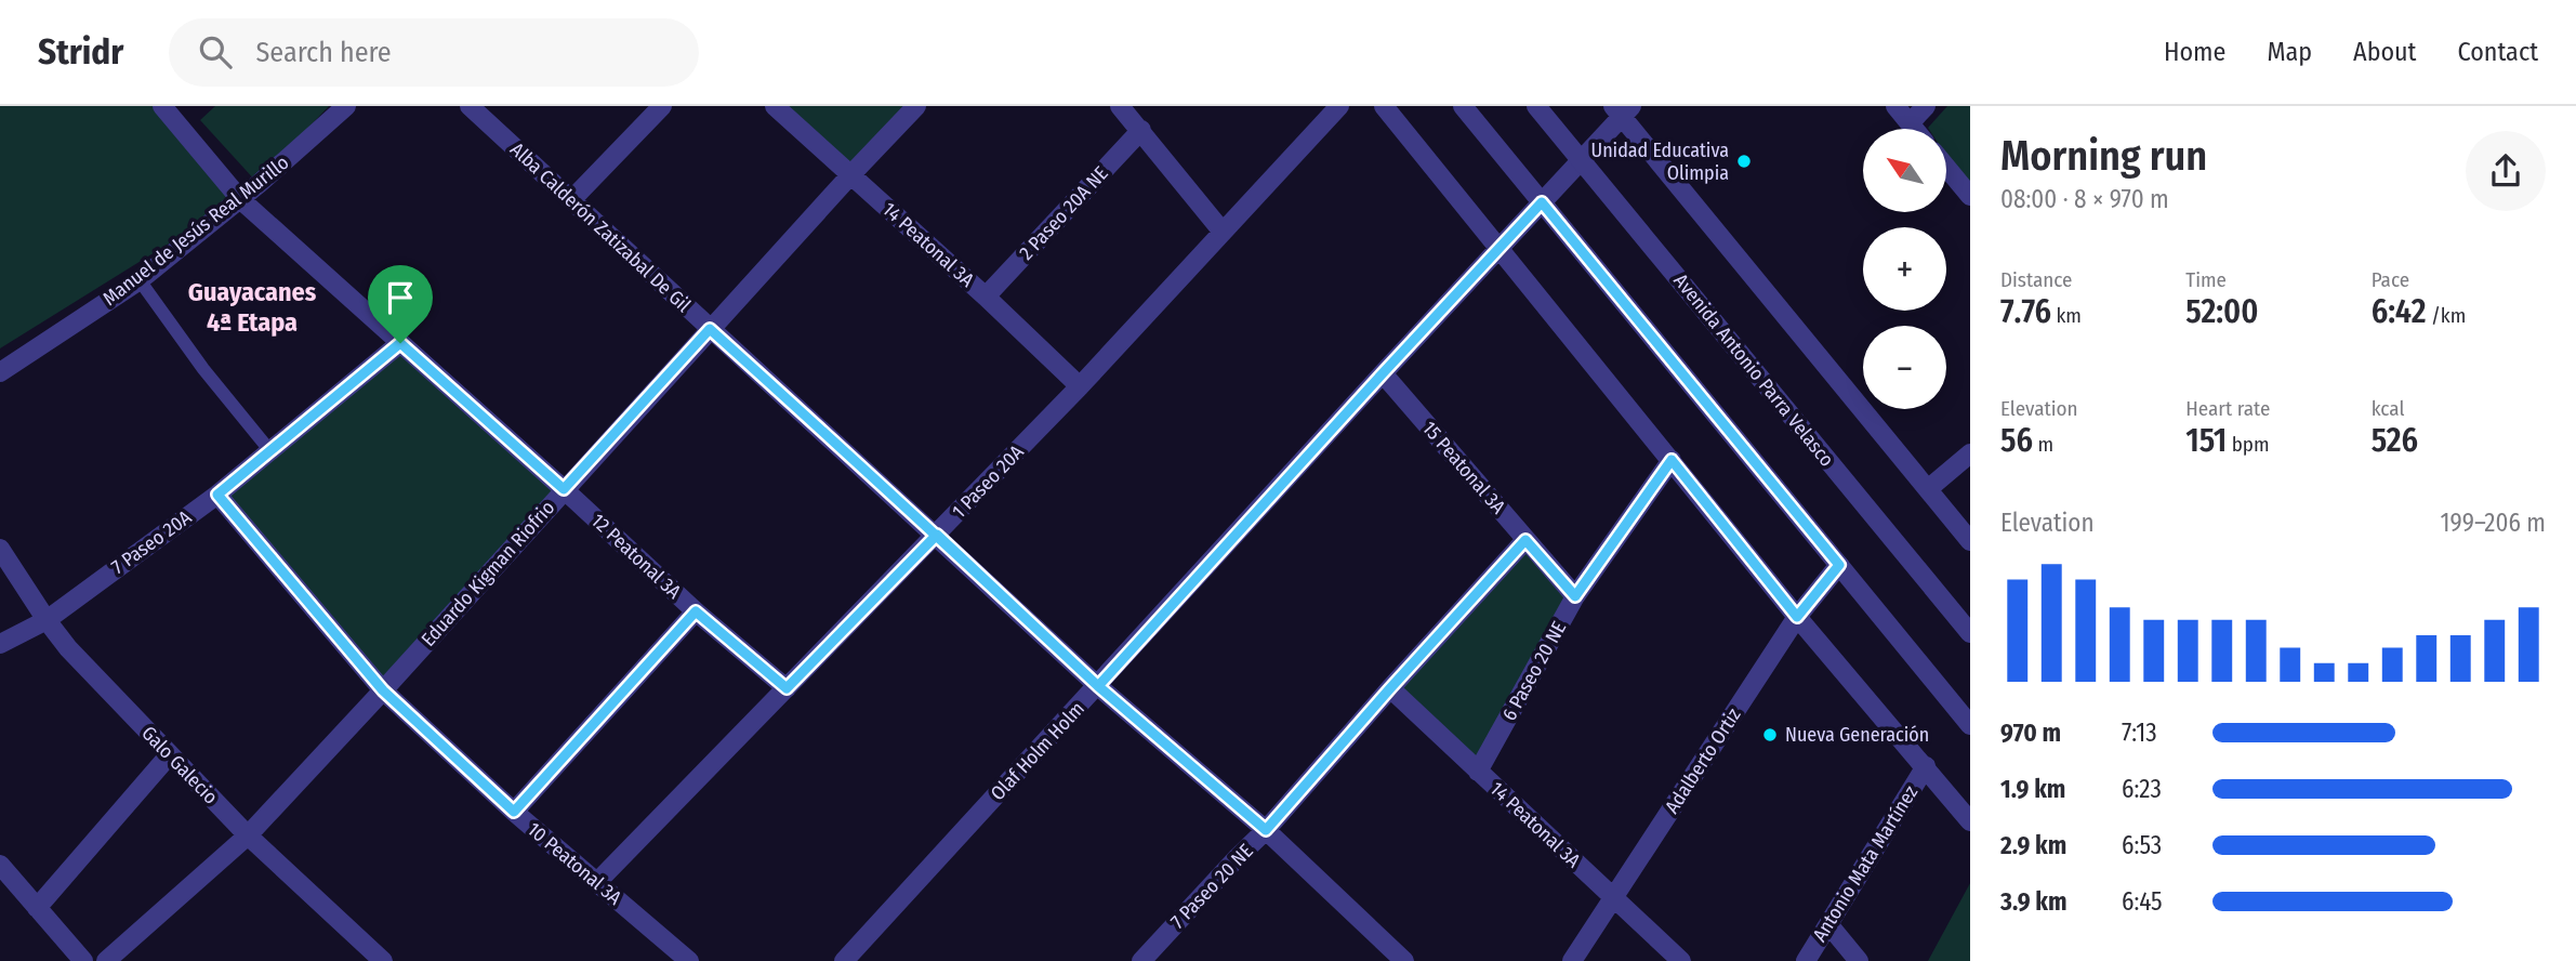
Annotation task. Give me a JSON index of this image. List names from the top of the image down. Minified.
{"streets":{"street":["2 Paseo 20A NE","Alba Calderón Zatizabal De Gil","Manuel de Jesús Real Murillo","14 Peatonal 3A","Avenida Antonio Parra Velasco","15 Peatonal 3A","1 Paseo 20A","7 Paseo 20A","12 Peatonal 3A","Eduardo Kigman Riofrio","6 Paseo 20 NE","Olaf Holm Holm","Adalberto Ortiz","Galo Galecio","10 Peatonal 3A","Antonio Mata Martínez","7 Paseo 20 NE"]},"crossings":[["2 Paseo 20A NE","14 Peatonal 3A"],["Alba Calderón Zatizabal De Gil","1 Paseo 20A"],["Alba Calderón Zatizabal De Gil","Eduardo Kigman Riofrio"],["Alba Calderón Zatizabal De Gil","Olaf Holm Holm"],["Alba Calderón Zatizabal De Gil","7 Paseo 20 NE"],["Manuel de Jesús Real Murillo","12 Peatonal 3A"],["14 Peatonal 3A","1 Paseo 20A"],["14 Peatonal 3A","Eduardo Kigman Riofrio"],["14 Peatonal 3A","6 Paseo 20 NE"],["14 Peatonal 3A","Adalberto Ortiz"],["14 Peatonal 3A","7 Paseo 20 NE"],["Avenida Antonio Parra Velasco","Olaf Holm Holm"],["15 Peatonal 3A","6 Paseo 20 NE"],["15 Peatonal 3A","Olaf Holm Holm"],["15 Peatonal 3A","7 Paseo 20 NE"],["1 Paseo 20A","12 Peatonal 3A"],["1 Paseo 20A","10 Peatonal 3A"],["7 Paseo 20A","12 Peatonal 3A"],["7 Paseo 20A","Galo Galecio"],["7 Paseo 20A","10 Peatonal 3A"],["12 Peatonal 3A","Eduardo Kigman Riofrio"],["Eduardo Kigman Riofrio","Galo Galecio"],["Eduardo Kigman Riofrio","10 Peatonal 3A"]],"districts":["Guayacanes 4ª Etapa"],"places":["Unidad Educativa Olimpia","Nueva Generación"],"north":"top left","page":{"header":"Stridr","search":"Search here","nav":["Home","Map","About","Contact"],"heading":["Morning run","08:00 · 8 × 970 m"],"map_buttons":["+","−"],"stats":[["Distance","7.76 km"],["Time","52:00"],["Pace","6:42 /km"],["Elevation","56 m"],["Heart rate","151 bpm"],["kcal","526"]],"chart":["Elevation","199–206 m"],"list":[{"name":"970 m","note":"7:13"},{"name":"1.9 km","note":"6:23"},{"name":"2.9 km","note":"6:53"},{"name":"3.9 km","note":"6:45"}]}}
